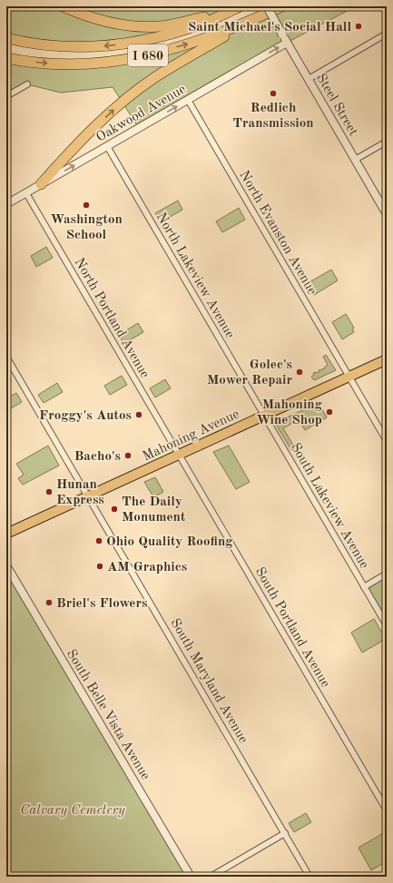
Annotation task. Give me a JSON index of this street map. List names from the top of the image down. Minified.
{"streets":{"highway":["I 680"],"main road":["Mahoning Avenue"],"street":["Steel Street","Oakwood Avenue","North Evanston Avenue","North Lakeview Avenue","North Portland Avenue","South Lakeview Avenue","South Portland Avenue","South Maryland Avenue","South Belle Vista Avenue"]},"crossings":[["Steel Street","Oakwood Avenue"],["Oakwood Avenue","North Evanston Avenue"],["Oakwood Avenue","North Lakeview Avenue"],["Oakwood Avenue","North Portland Avenue"],["North Evanston Avenue","Mahoning Avenue"],["North Lakeview Avenue","Mahoning Avenue"],["North Lakeview Avenue","South Lakeview Avenue"],["North Portland Avenue","Mahoning Avenue"],["North Portland Avenue","South Portland Avenue"],["Mahoning Avenue","South Lakeview Avenue"],["Mahoning Avenue","South Portland Avenue"],["Mahoning Avenue","South Maryland Avenue"]],"one_way":["Oakwood Avenue"],"parks":["Calvary Cemetery"],"places":["Saint Michael's Social Hall","Redlich Transmission","Washington School","Golec's Mower Repair","Mahoning Wine Shop","Froggy's Autos","Bacho's","Hunan Express","The Daily Monument","Ohio Quality Roofing","AM Graphics","Briel's Flowers"]}
